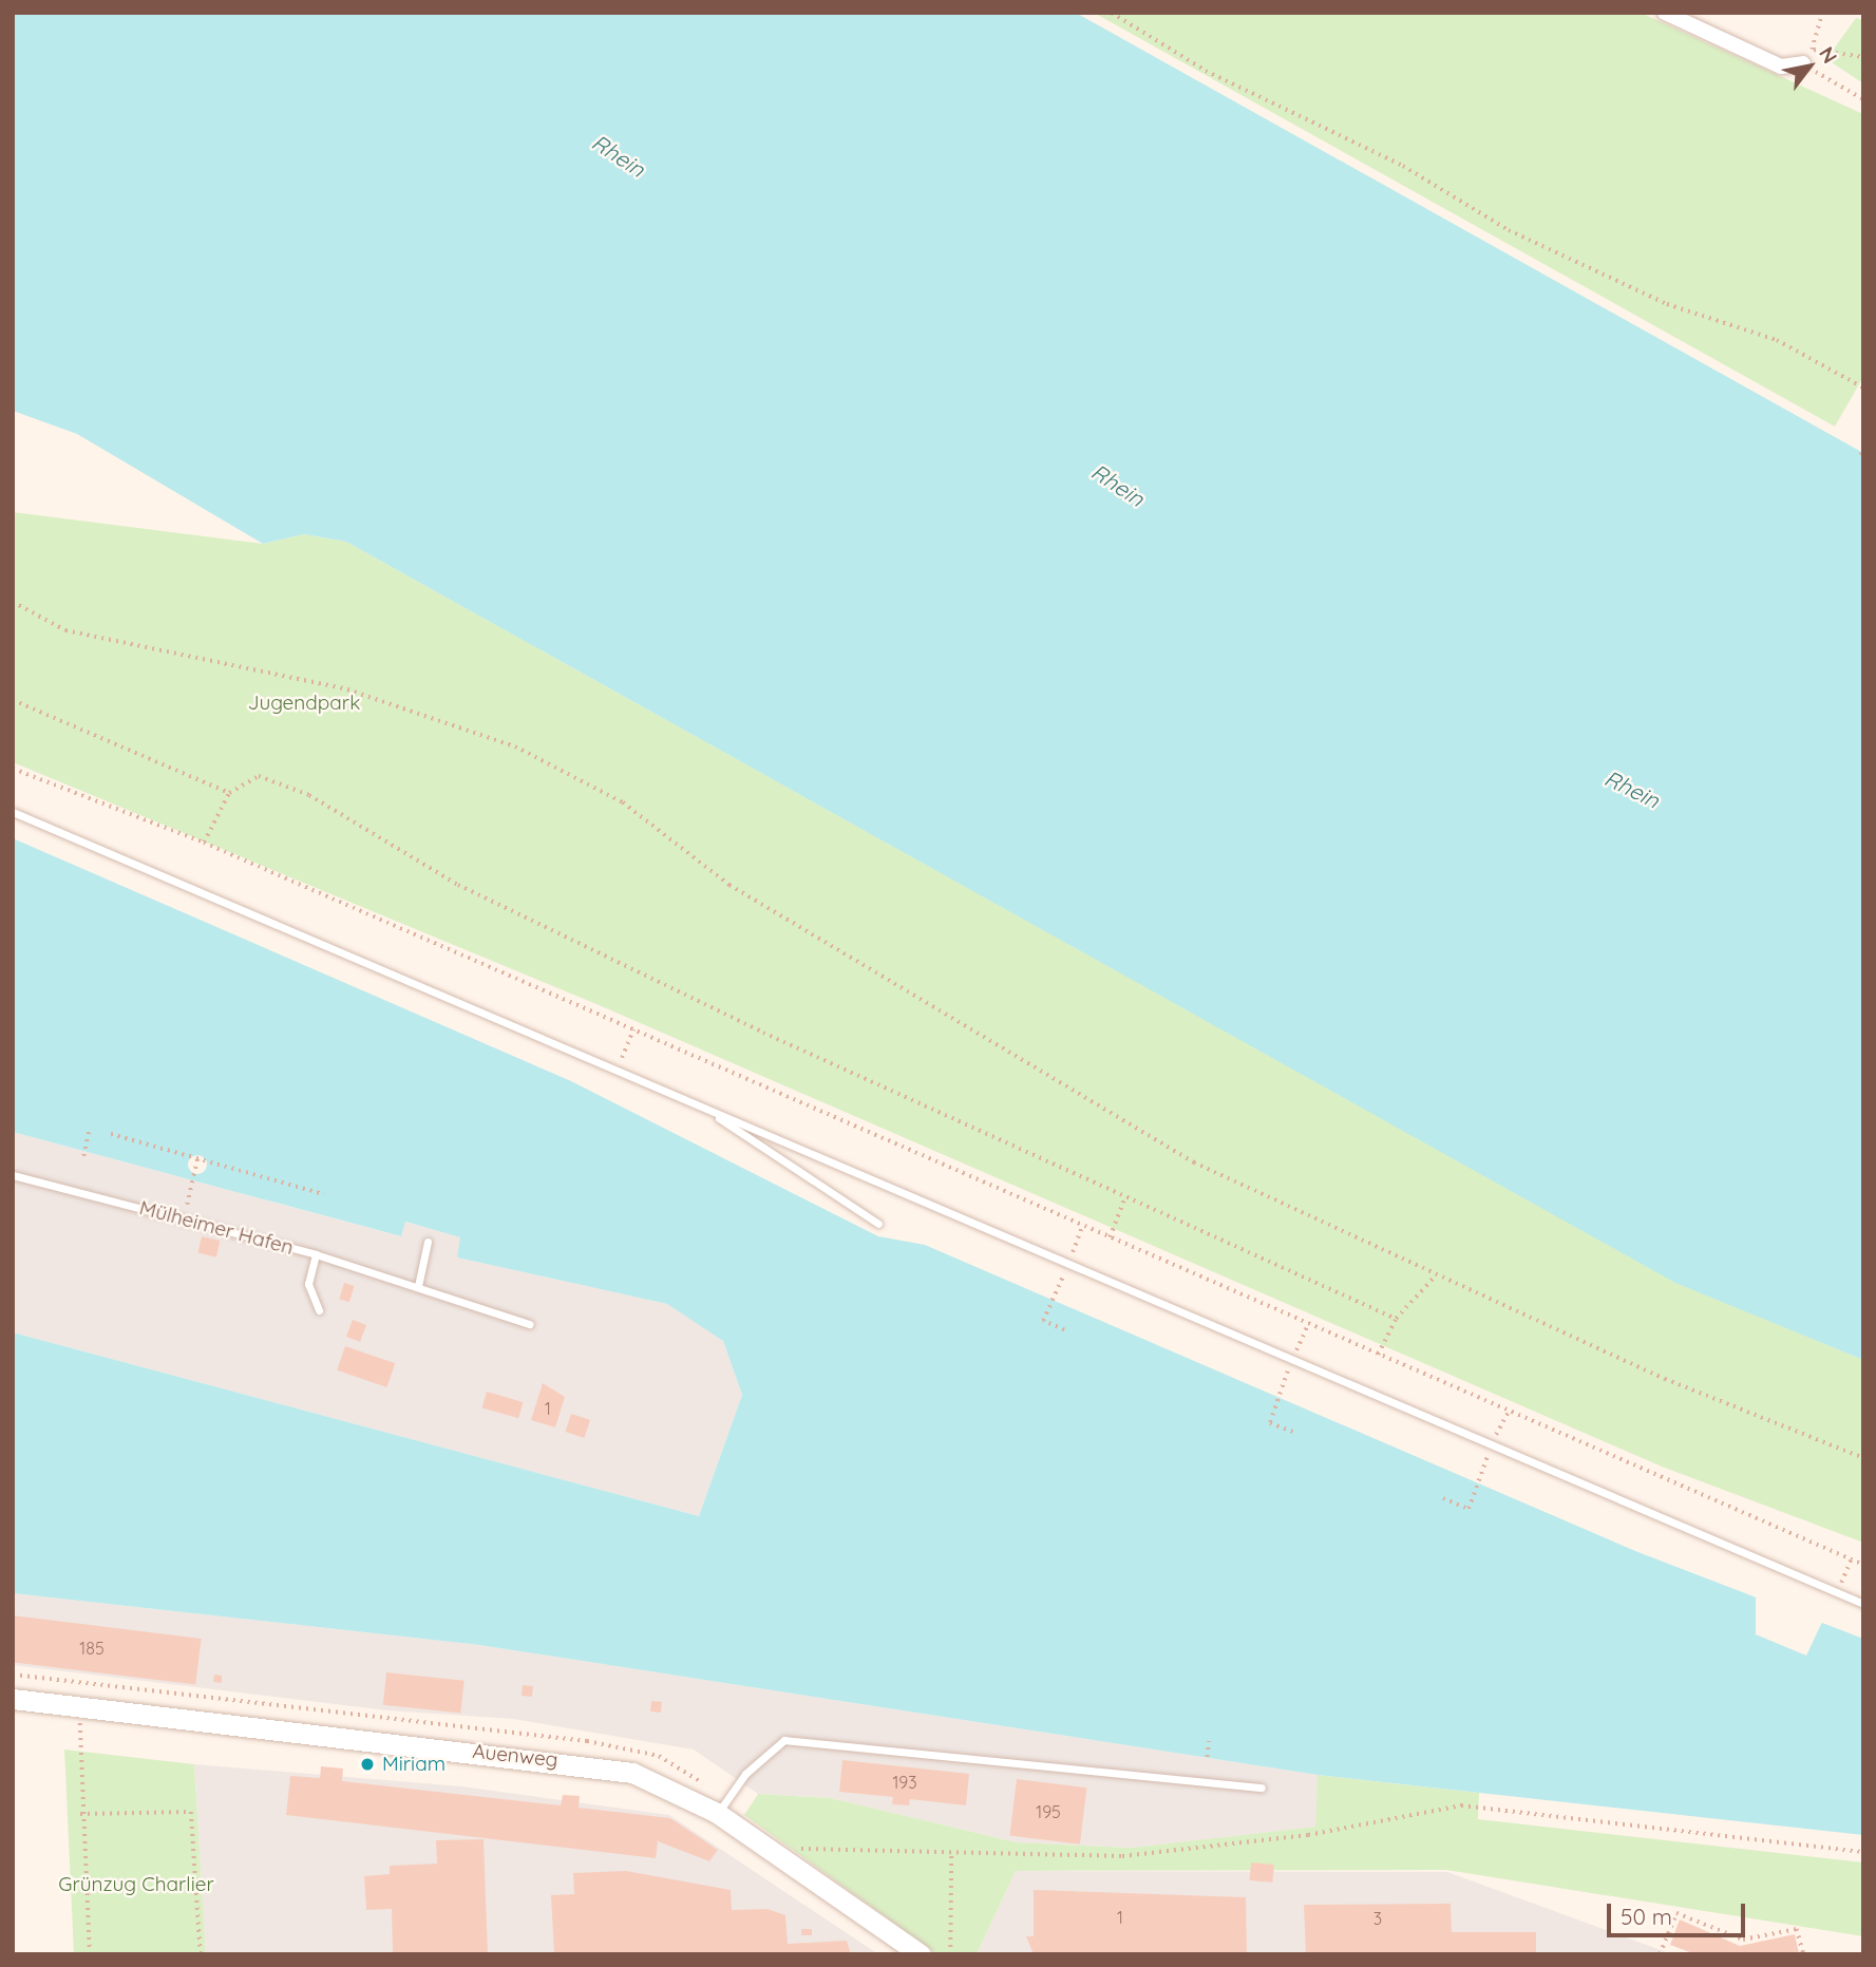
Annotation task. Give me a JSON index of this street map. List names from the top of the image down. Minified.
{"streets":{"street":["Auenweg"],"lane":["Mülheimer Hafen"]},"water":["Rhein"],"parks":["Jugendpark","Grünzug Charlier"],"places":["Miriam"],"house_numbers":["1","185","193","195","1","3"],"scale_bar":"50 m","north":"top right"}
